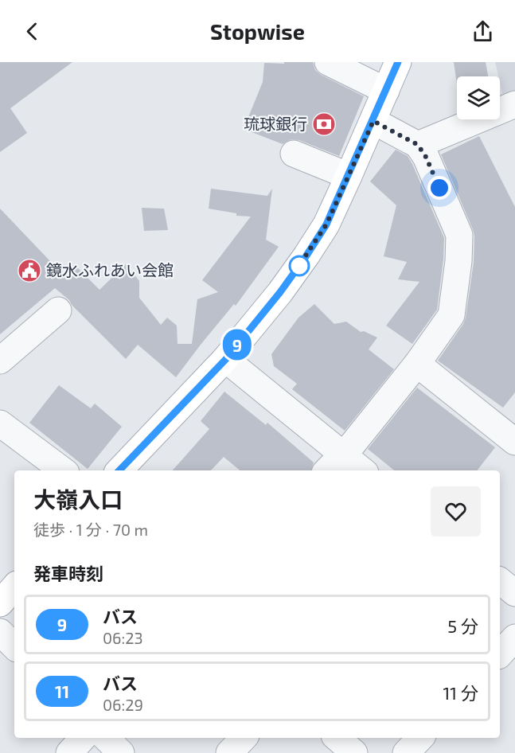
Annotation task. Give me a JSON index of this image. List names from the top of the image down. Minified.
{"places":{"bank":["琉球銀行"],"public building":["鏡水ふれあい会館"]},"lines":["bus line 9"],"page":{"header":"Stopwise","on_map":"9","heading":[["大嶺入口","徒歩 · 1 分 · 70 m"],"発車時刻"],"list":[{"mark":"9","name":"バス","note":"06:23","value":"5 分"},{"mark":"11","name":"バス","note":"06:29","value":"11 分"}]}}
